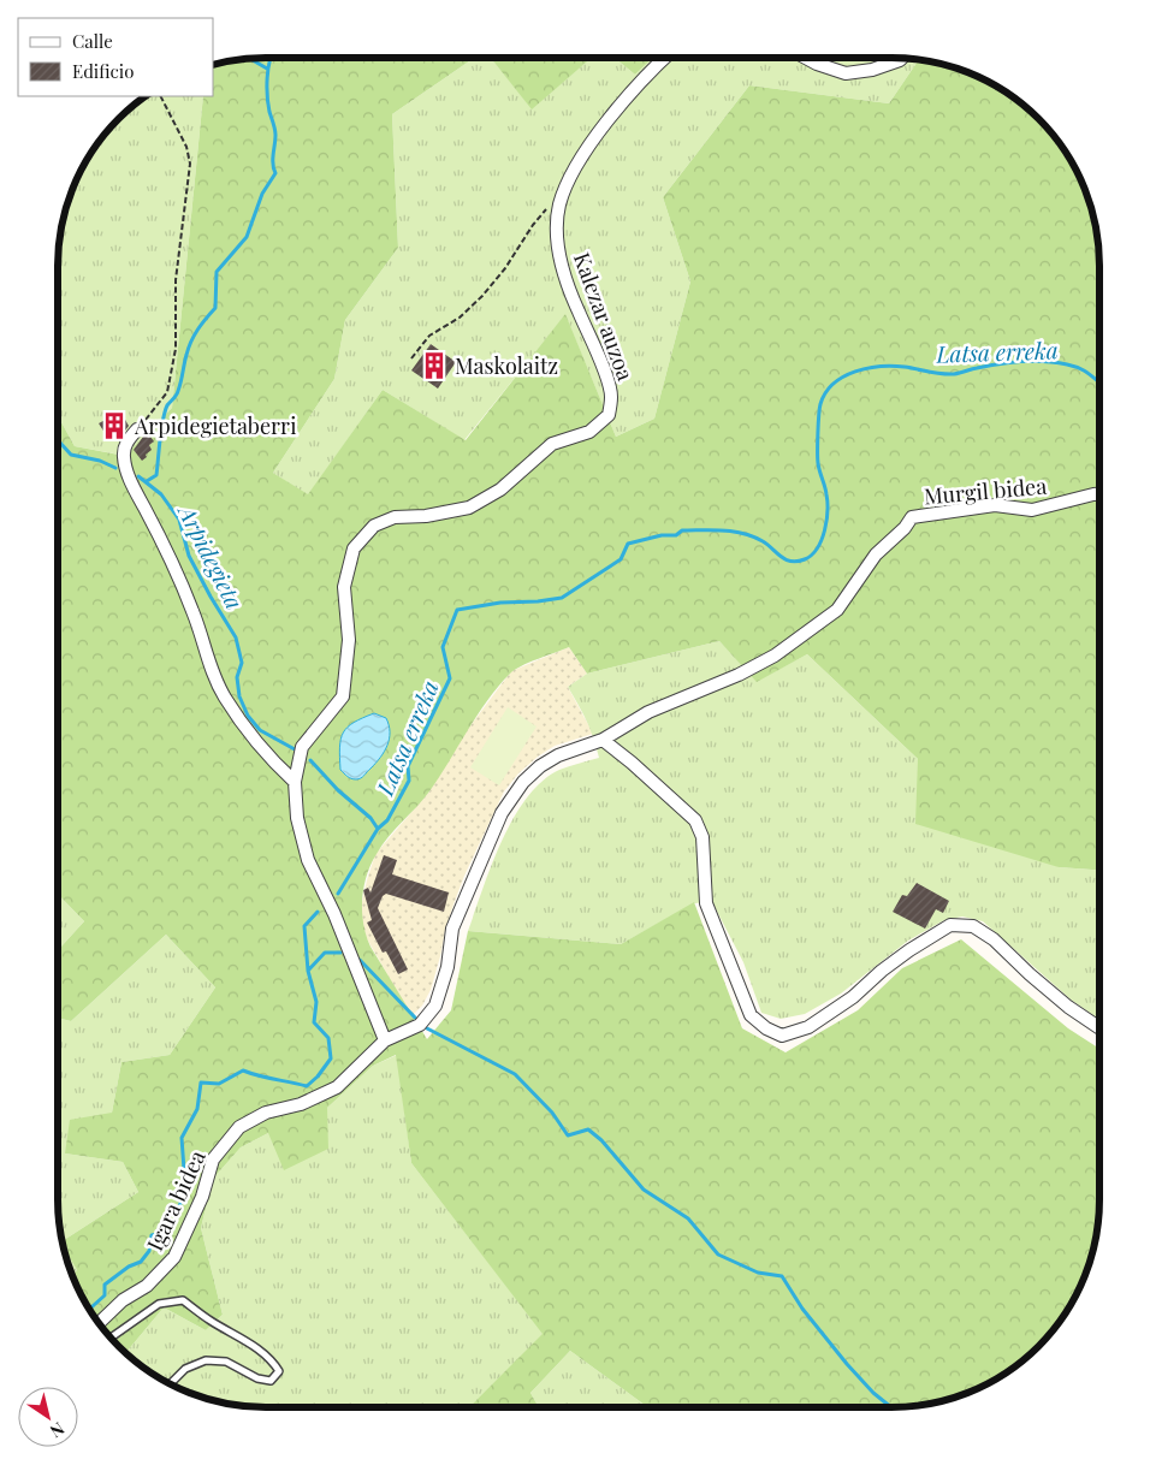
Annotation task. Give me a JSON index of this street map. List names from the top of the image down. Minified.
{"streets":{"street":["Kalezar auzoa","Murgil bidea","Igara bidea"]},"crossings":[["Kalezar auzoa","Murgil bidea"],["Kalezar auzoa","Igara bidea"],["Murgil bidea","Igara bidea"]],"water":["Latsa erreka","Arpidegieta"],"places":{"building":["Maskolaitz","Arpidegietaberri"]},"legend":["Calle","Edificio"],"north":"bottom right"}
